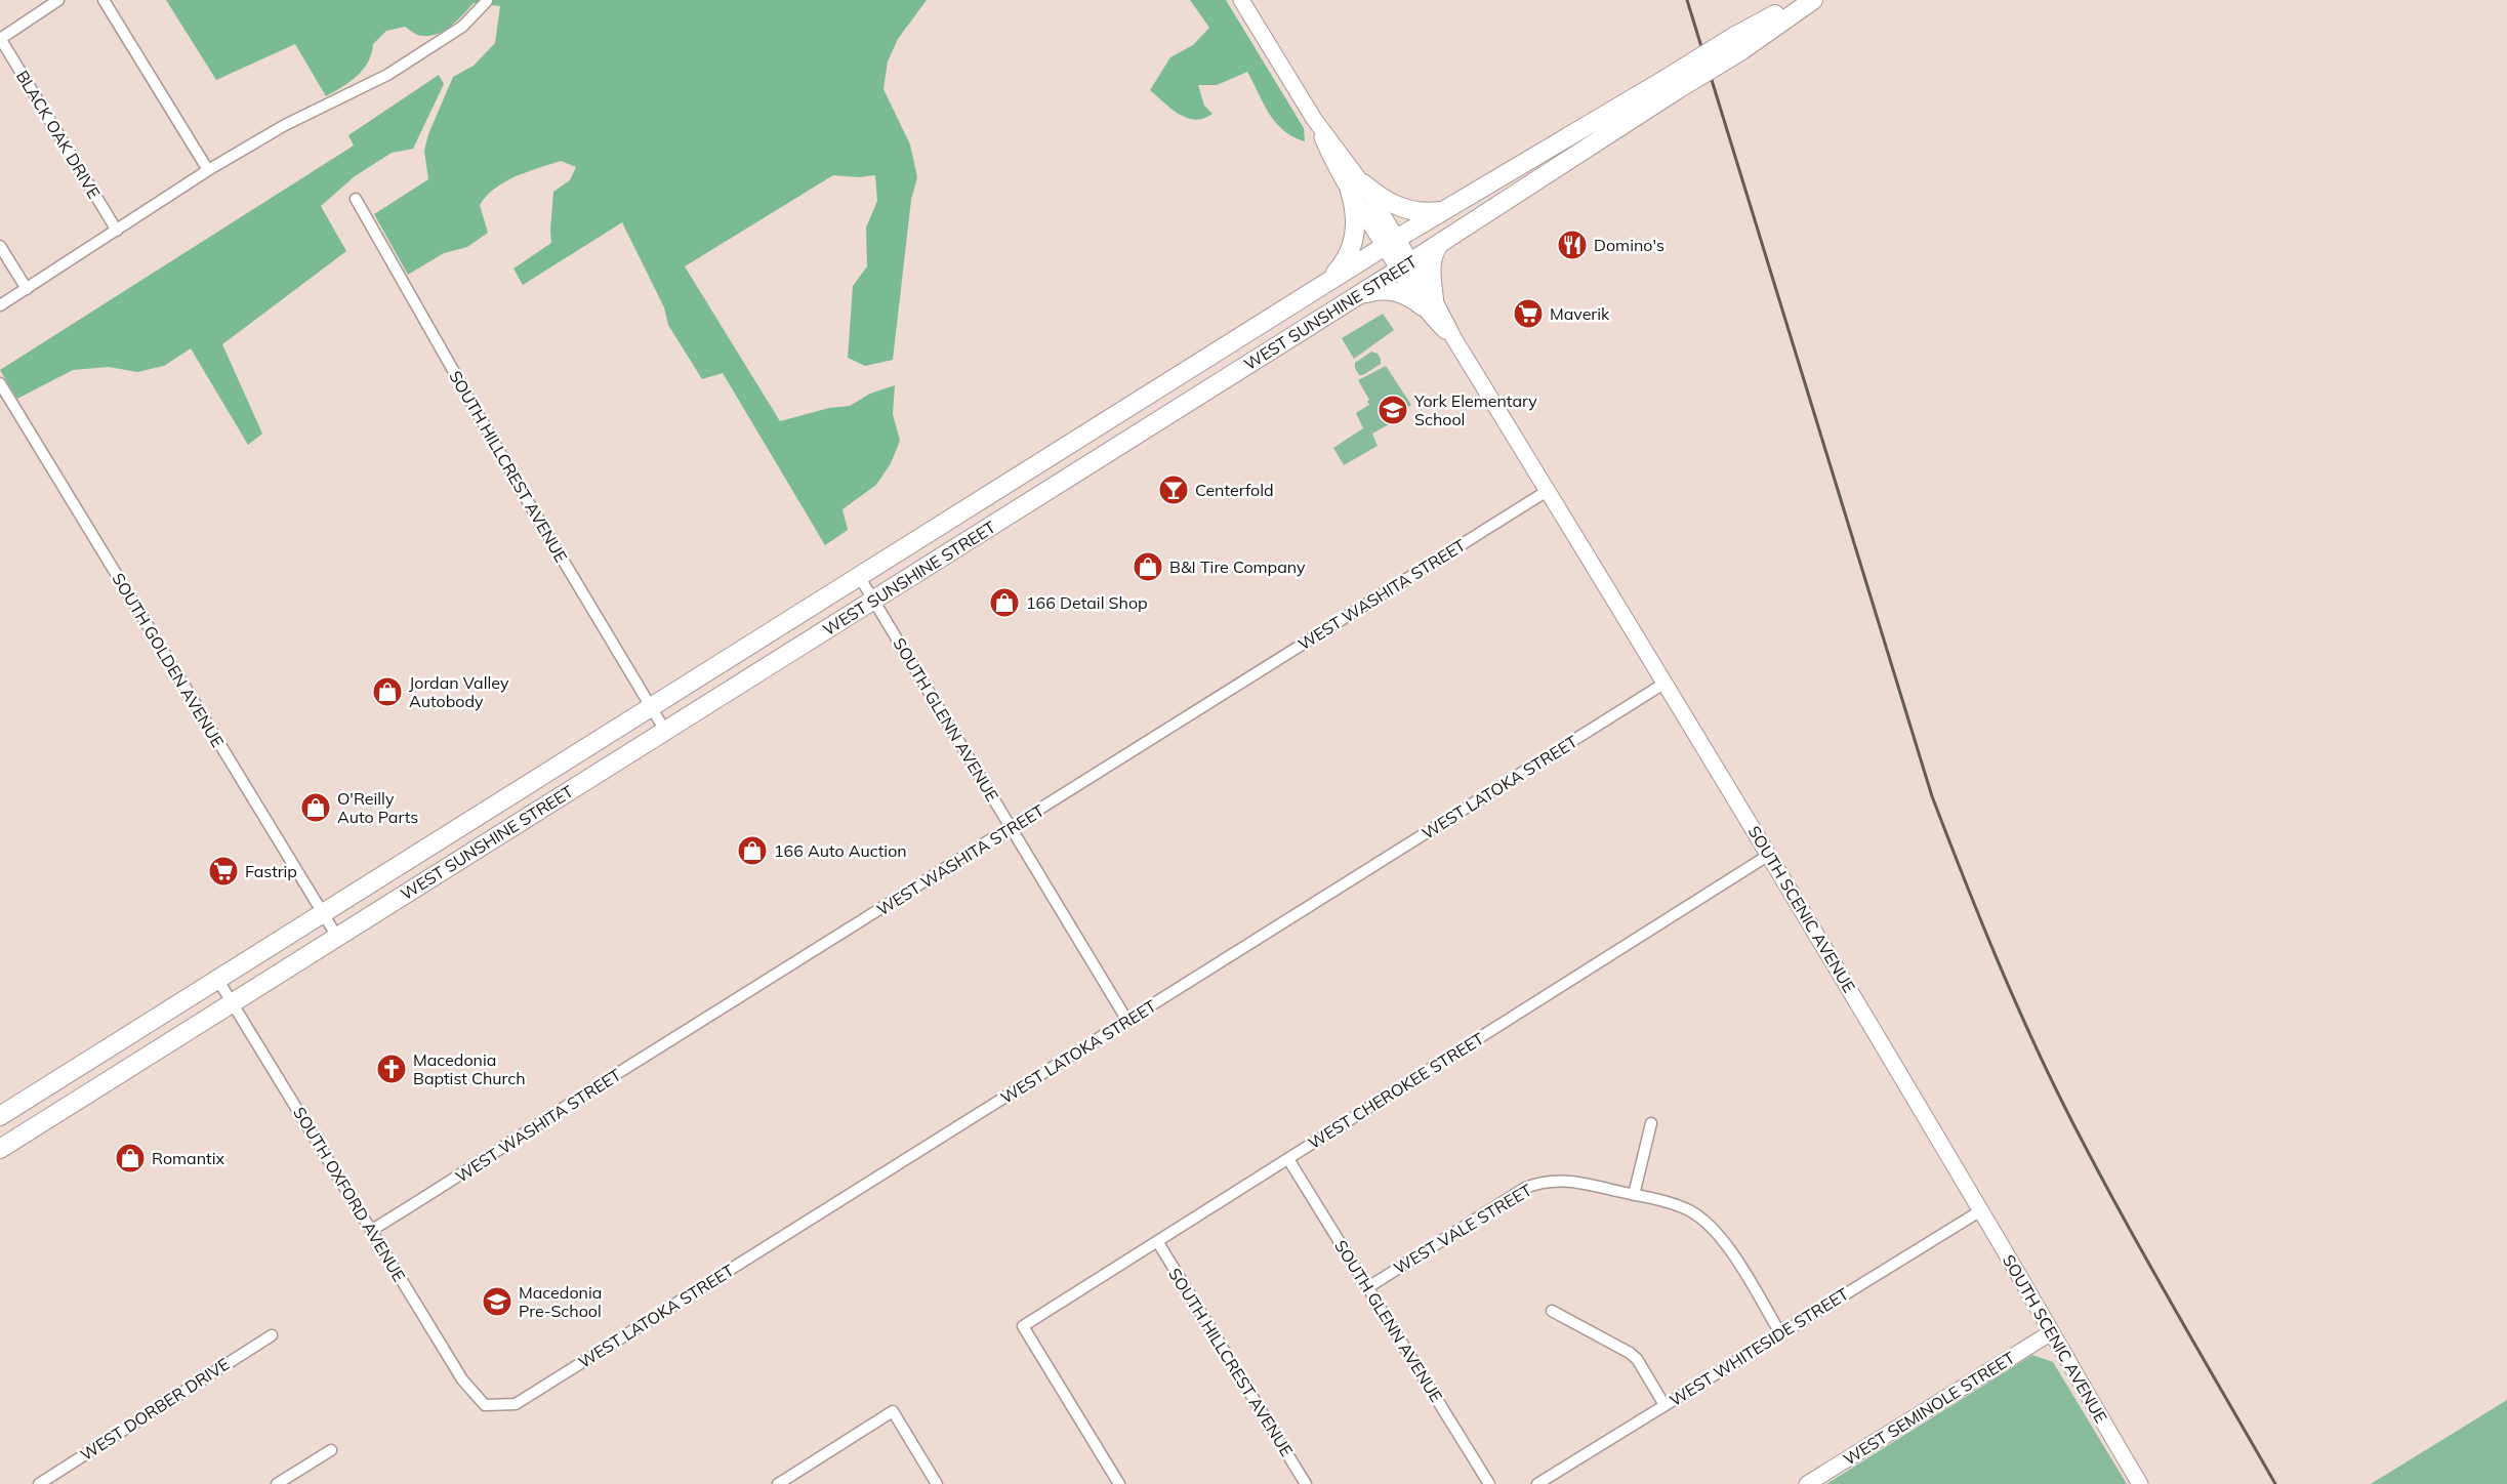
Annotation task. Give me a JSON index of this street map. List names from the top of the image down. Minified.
{"streets":{"main road":["WEST SUNSHINE STREET","SOUTH SCENIC AVENUE","WEST SEMINOLE STREET"],"street":["BLACK OAK DRIVE","SOUTH HILLCREST AVENUE","WEST WASHITA STREET","SOUTH GOLDEN AVENUE","SOUTH GLENN AVENUE","WEST LATOKA STREET","WEST CHEROKEE STREET","SOUTH OXFORD AVENUE","WEST VALE STREET","WEST WHITESIDE STREET","WEST DORBER DRIVE"]},"crossings":[["WEST SUNSHINE STREET","SOUTH HILLCREST AVENUE"],["WEST SUNSHINE STREET","SOUTH GOLDEN AVENUE"],["WEST SUNSHINE STREET","SOUTH GLENN AVENUE"],["WEST SUNSHINE STREET","SOUTH SCENIC AVENUE"],["WEST SUNSHINE STREET","SOUTH OXFORD AVENUE"],["SOUTH HILLCREST AVENUE","WEST CHEROKEE STREET"],["WEST WASHITA STREET","SOUTH GLENN AVENUE"],["WEST WASHITA STREET","SOUTH SCENIC AVENUE"],["WEST WASHITA STREET","SOUTH OXFORD AVENUE"],["SOUTH GLENN AVENUE","WEST LATOKA STREET"],["SOUTH GLENN AVENUE","WEST CHEROKEE STREET"],["SOUTH GLENN AVENUE","WEST VALE STREET"],["WEST LATOKA STREET","SOUTH SCENIC AVENUE"],["WEST LATOKA STREET","SOUTH OXFORD AVENUE"],["SOUTH SCENIC AVENUE","WEST CHEROKEE STREET"],["SOUTH SCENIC AVENUE","WEST WHITESIDE STREET"],["SOUTH SCENIC AVENUE","WEST SEMINOLE STREET"],["WEST VALE STREET","WEST WHITESIDE STREET"]],"places":{"restaurant":["Domino's"],"supermarket":["Maverik","Fastrip"],"school or university":["York Elementary School","Macedonia Pre-School"],"bar":["Centerfold"],"shop":["B&I Tire Company","166 Detail Shop","Jordan Valley Autobody","O'Reilly Auto Parts","166 Auto Auction","Romantix"],"church":["Macedonia Baptist Church"]}}
